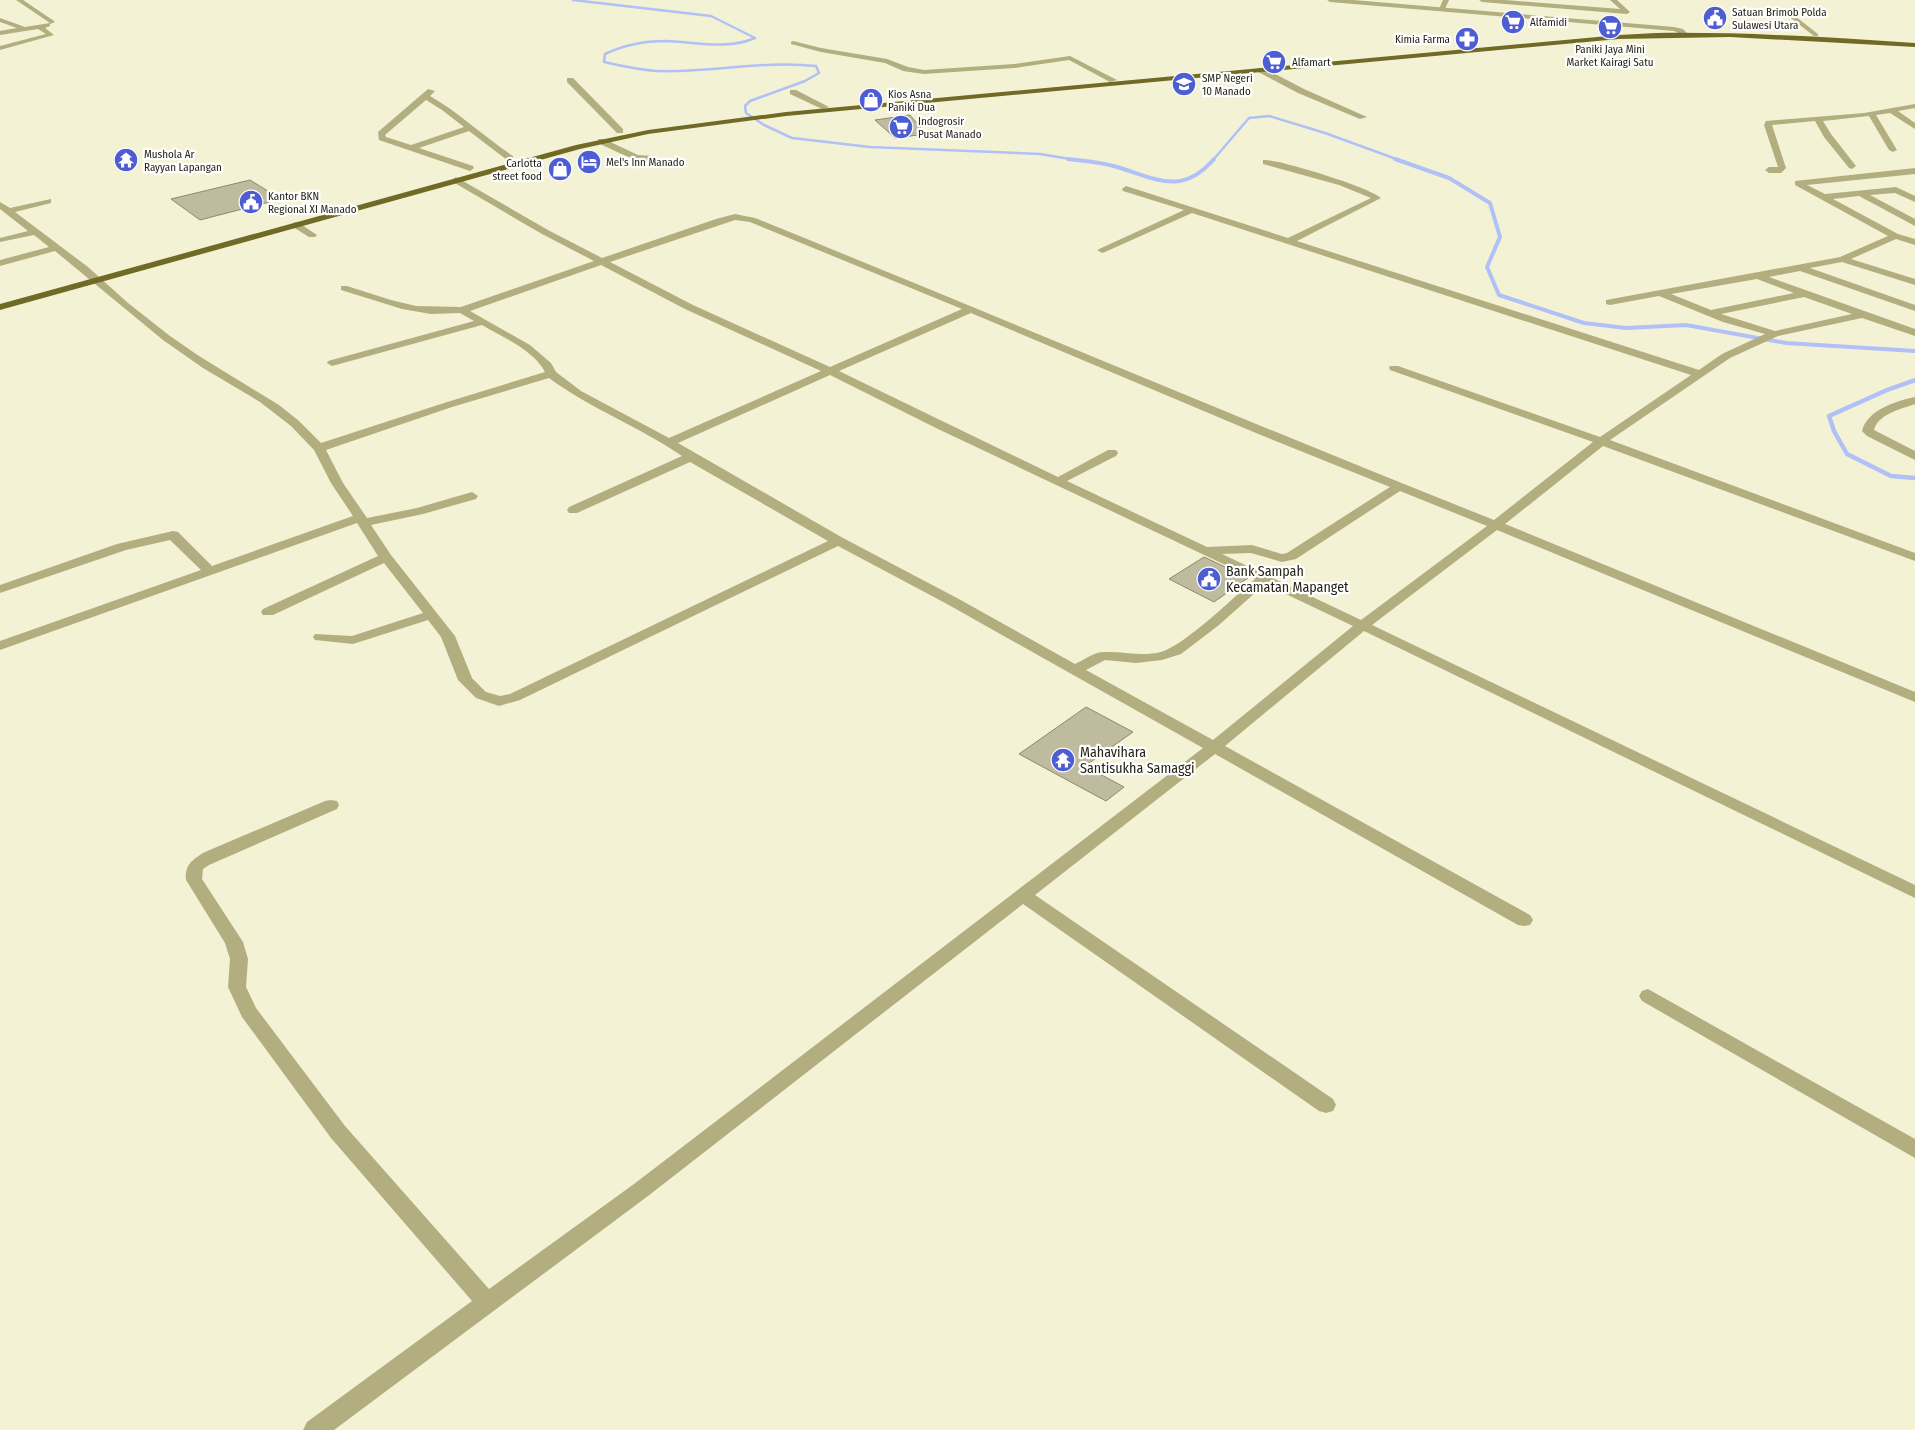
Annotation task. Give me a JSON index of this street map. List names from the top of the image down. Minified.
{"places":{"public building":["Satuan Brimob Polda Sulawesi Utara","Kantor BKN Regional XI Manado","Bank Sampah Kecamatan Mapanget"],"supermarket":["Alfamidi","Paniki Jaya Mini Market Kairagi Satu","Alfamart","Indogrosir Pusat Manado"],"pharmacy":["Kimia Farma"],"school or university":["SMP Negeri 10 Manado"],"shop":["Kios Asna Paniki Dua","Carlotta street food"],"temple":["Mushola Ar Rayyan Lapangan","Mahavihara Santisukha Samaggi"],"hotel":["Mel's Inn Manado"]}}
